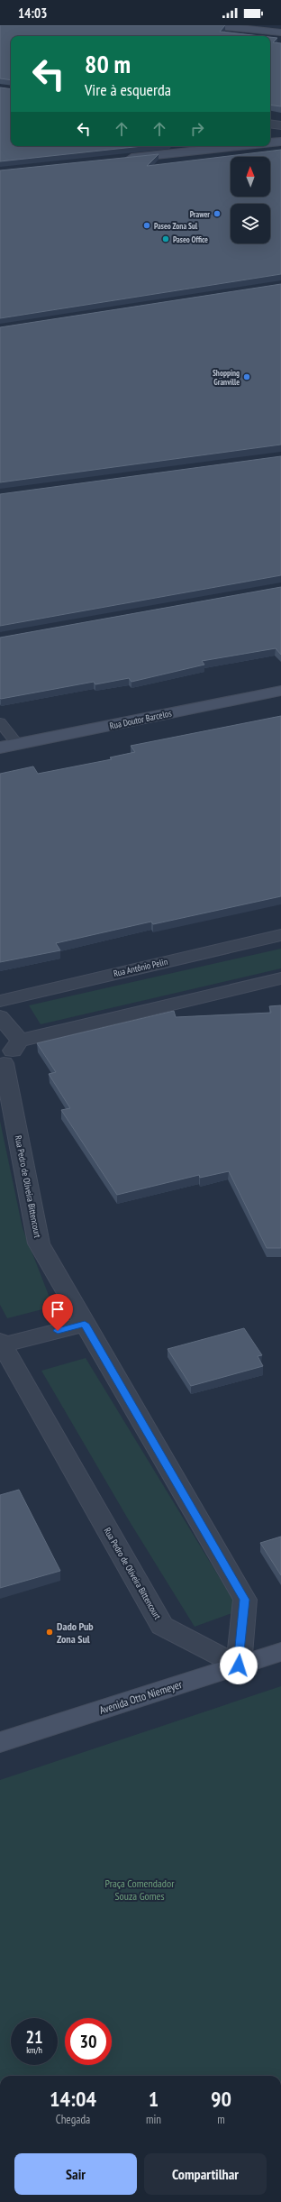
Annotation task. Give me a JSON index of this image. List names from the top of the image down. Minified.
{"streets":{"street":["Rua Doutor Barcelos","Rua Antônio Pelin","Rua Pedro de Oliveira Bittencourt","Avenida Otto Niemeyer"]},"crossings":[["Rua Pedro de Oliveira Bittencourt","Avenida Otto Niemeyer"]],"parks":["Praça Comendador Souza Gomes"],"places":["Prawer","Paseo Zona Sul","Paseo Office","Shopping Granville","Dado Pub Zona Sul"],"north":"top","page":{"status":"14:03","turn":["80 m","Vire à esquerda"],"speed":"21 km/h","limit":"30","eta":["14:04","Chegada","1","min","90","m"],"buttons":["Sair","Compartilhar"]}}
